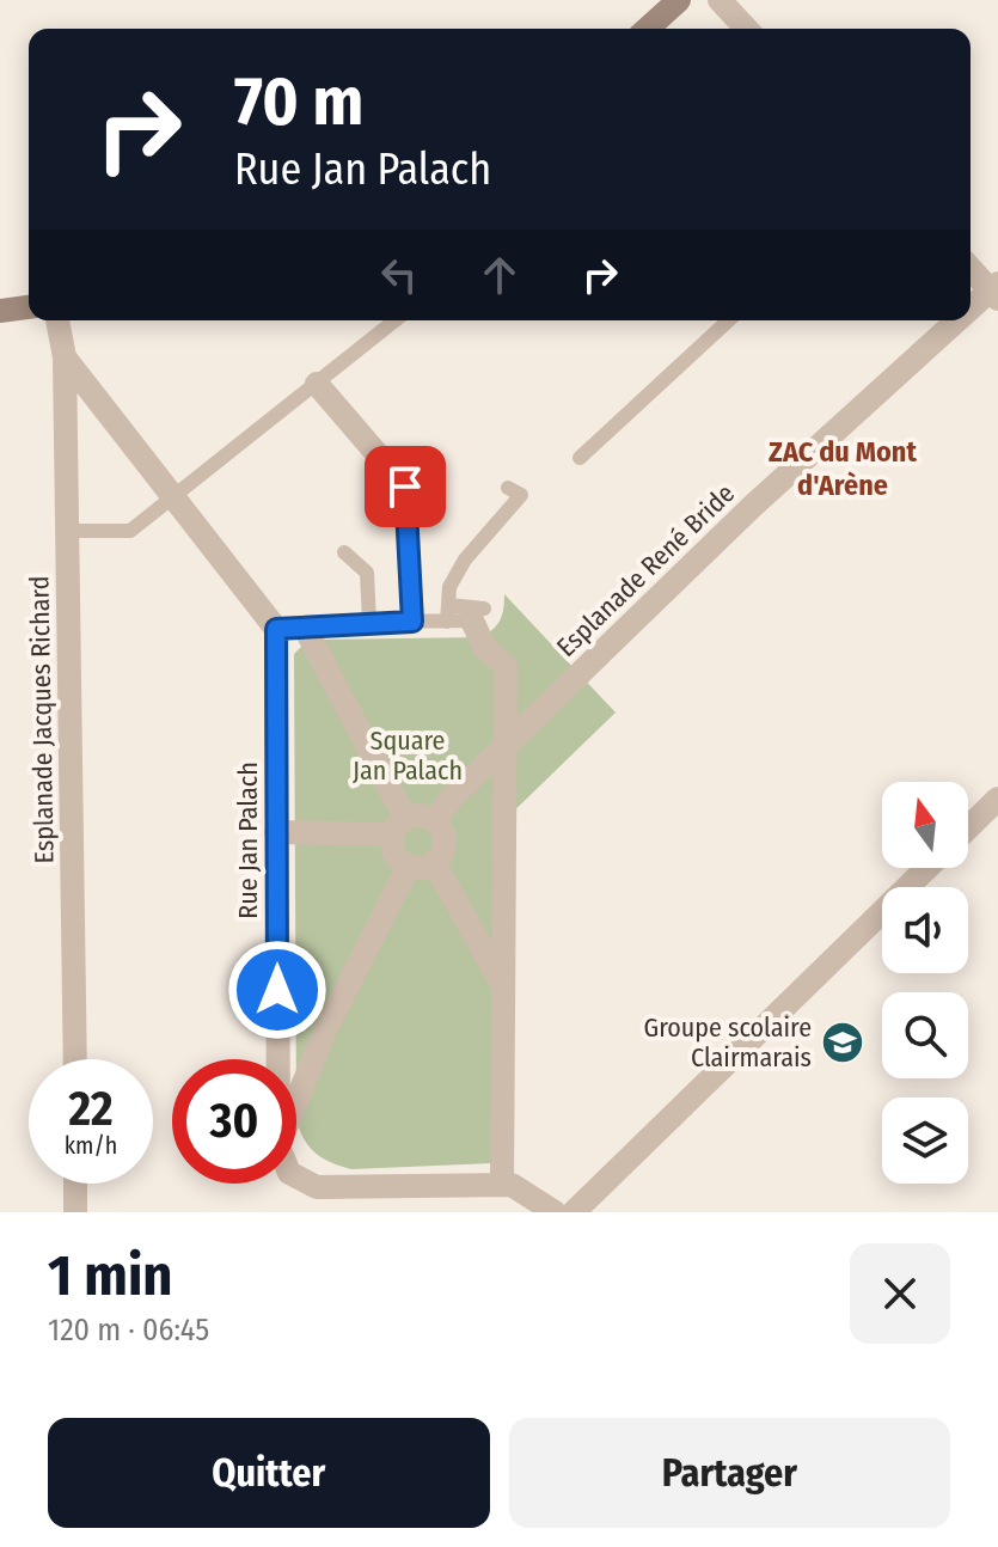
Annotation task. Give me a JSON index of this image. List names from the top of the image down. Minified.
{"streets":{"street":["Esplanade René Bride","Esplanade Jacques Richard","Rue Jan Palach"]},"districts":["ZAC du Mont d'Arène"],"parks":["Square Jan Palach"],"places":{"school or university":["Groupe scolaire Clairmarais"]},"north":"top","page":{"turn":["70 m","Rue Jan Palach"],"speed":"22 km/h","limit":"30","heading":["1 min","120 m · 06:45"],"buttons":["Quitter","Partager"]}}
